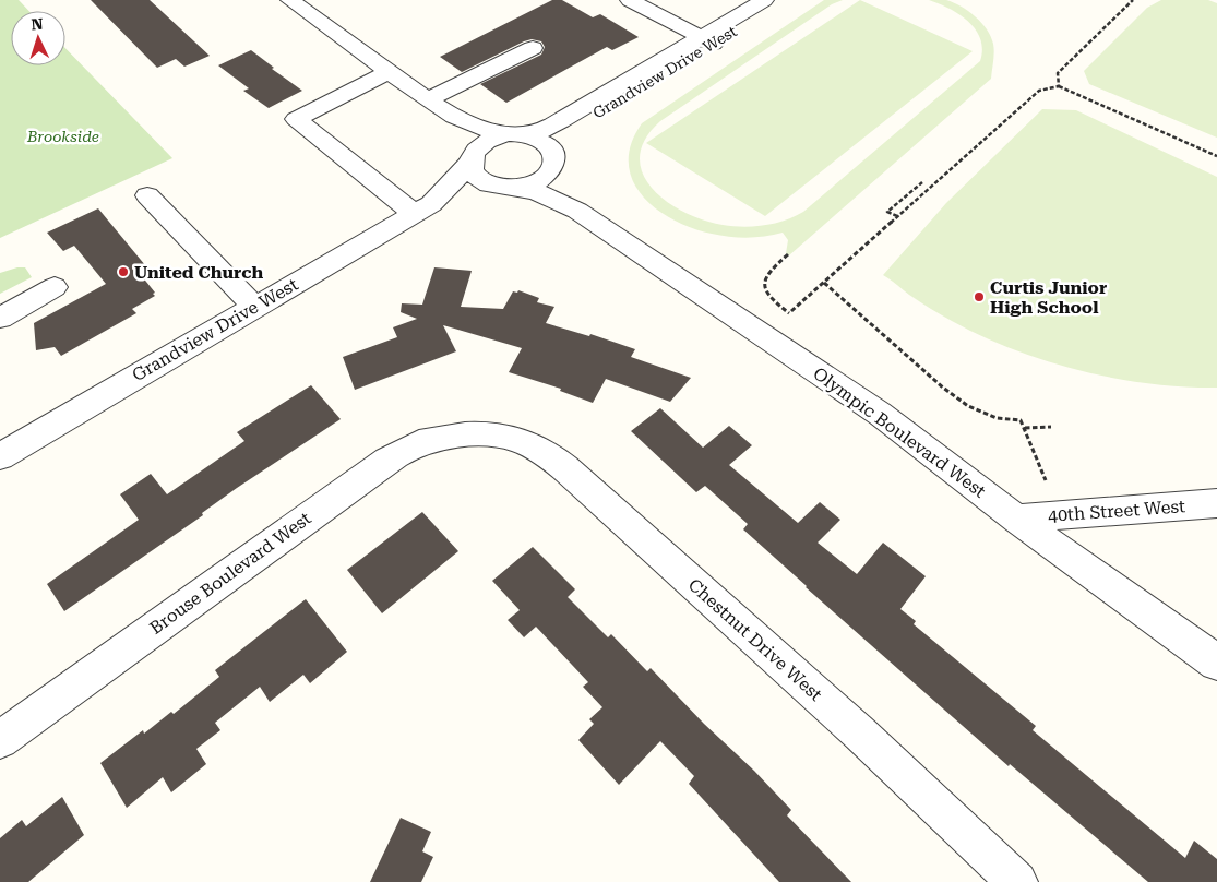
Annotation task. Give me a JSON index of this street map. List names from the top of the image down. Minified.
{"streets":{"street":["Grandview Drive West","Olympic Boulevard West","40th Street West","Brouse Boulevard West","Chestnut Drive West"]},"crossings":[["Grandview Drive West","Olympic Boulevard West"],["Olympic Boulevard West","40th Street West"],["Brouse Boulevard West","Chestnut Drive West"]],"parks":["Brookside"],"places":["United Church","Curtis Junior High School"],"north":"top"}
